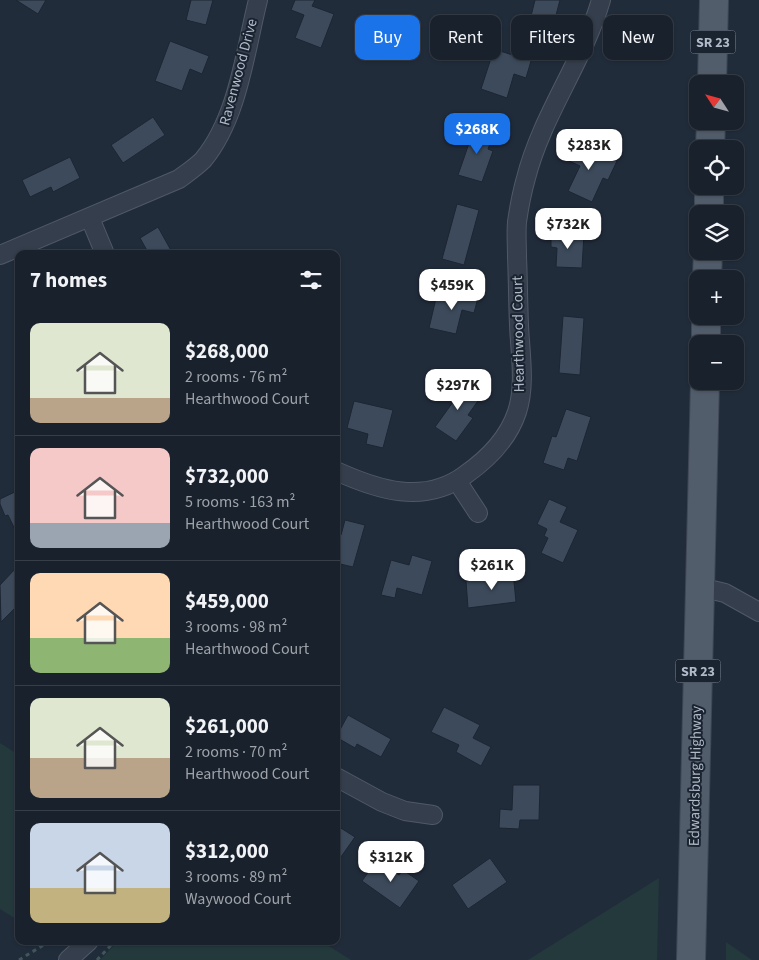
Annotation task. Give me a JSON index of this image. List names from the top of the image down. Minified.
{"streets":{"main road":["SR 23","Edwardsburg Highway"],"street":["Ravenwood Drive","Hearthwood Court"]},"north":"top left","page":{"chip":["Buy","Rent","Filters","New"],"map_buttons":["+","−"],"price":["$268K","$283K","$732K","$459K","$297K","$261K","$312K"],"heading":"7 homes","list":[{"name":"$268,000","note":"2 rooms · 76 m² · Hearthwood Court"},{"name":"$732,000","note":"5 rooms · 163 m² · Hearthwood Court"},{"name":"$459,000","note":"3 rooms · 98 m² · Hearthwood Court"},{"name":"$261,000","note":"2 rooms · 70 m² · Hearthwood Court"},{"name":"$312,000","note":"3 rooms · 89 m² · Waywood Court"}]}}
